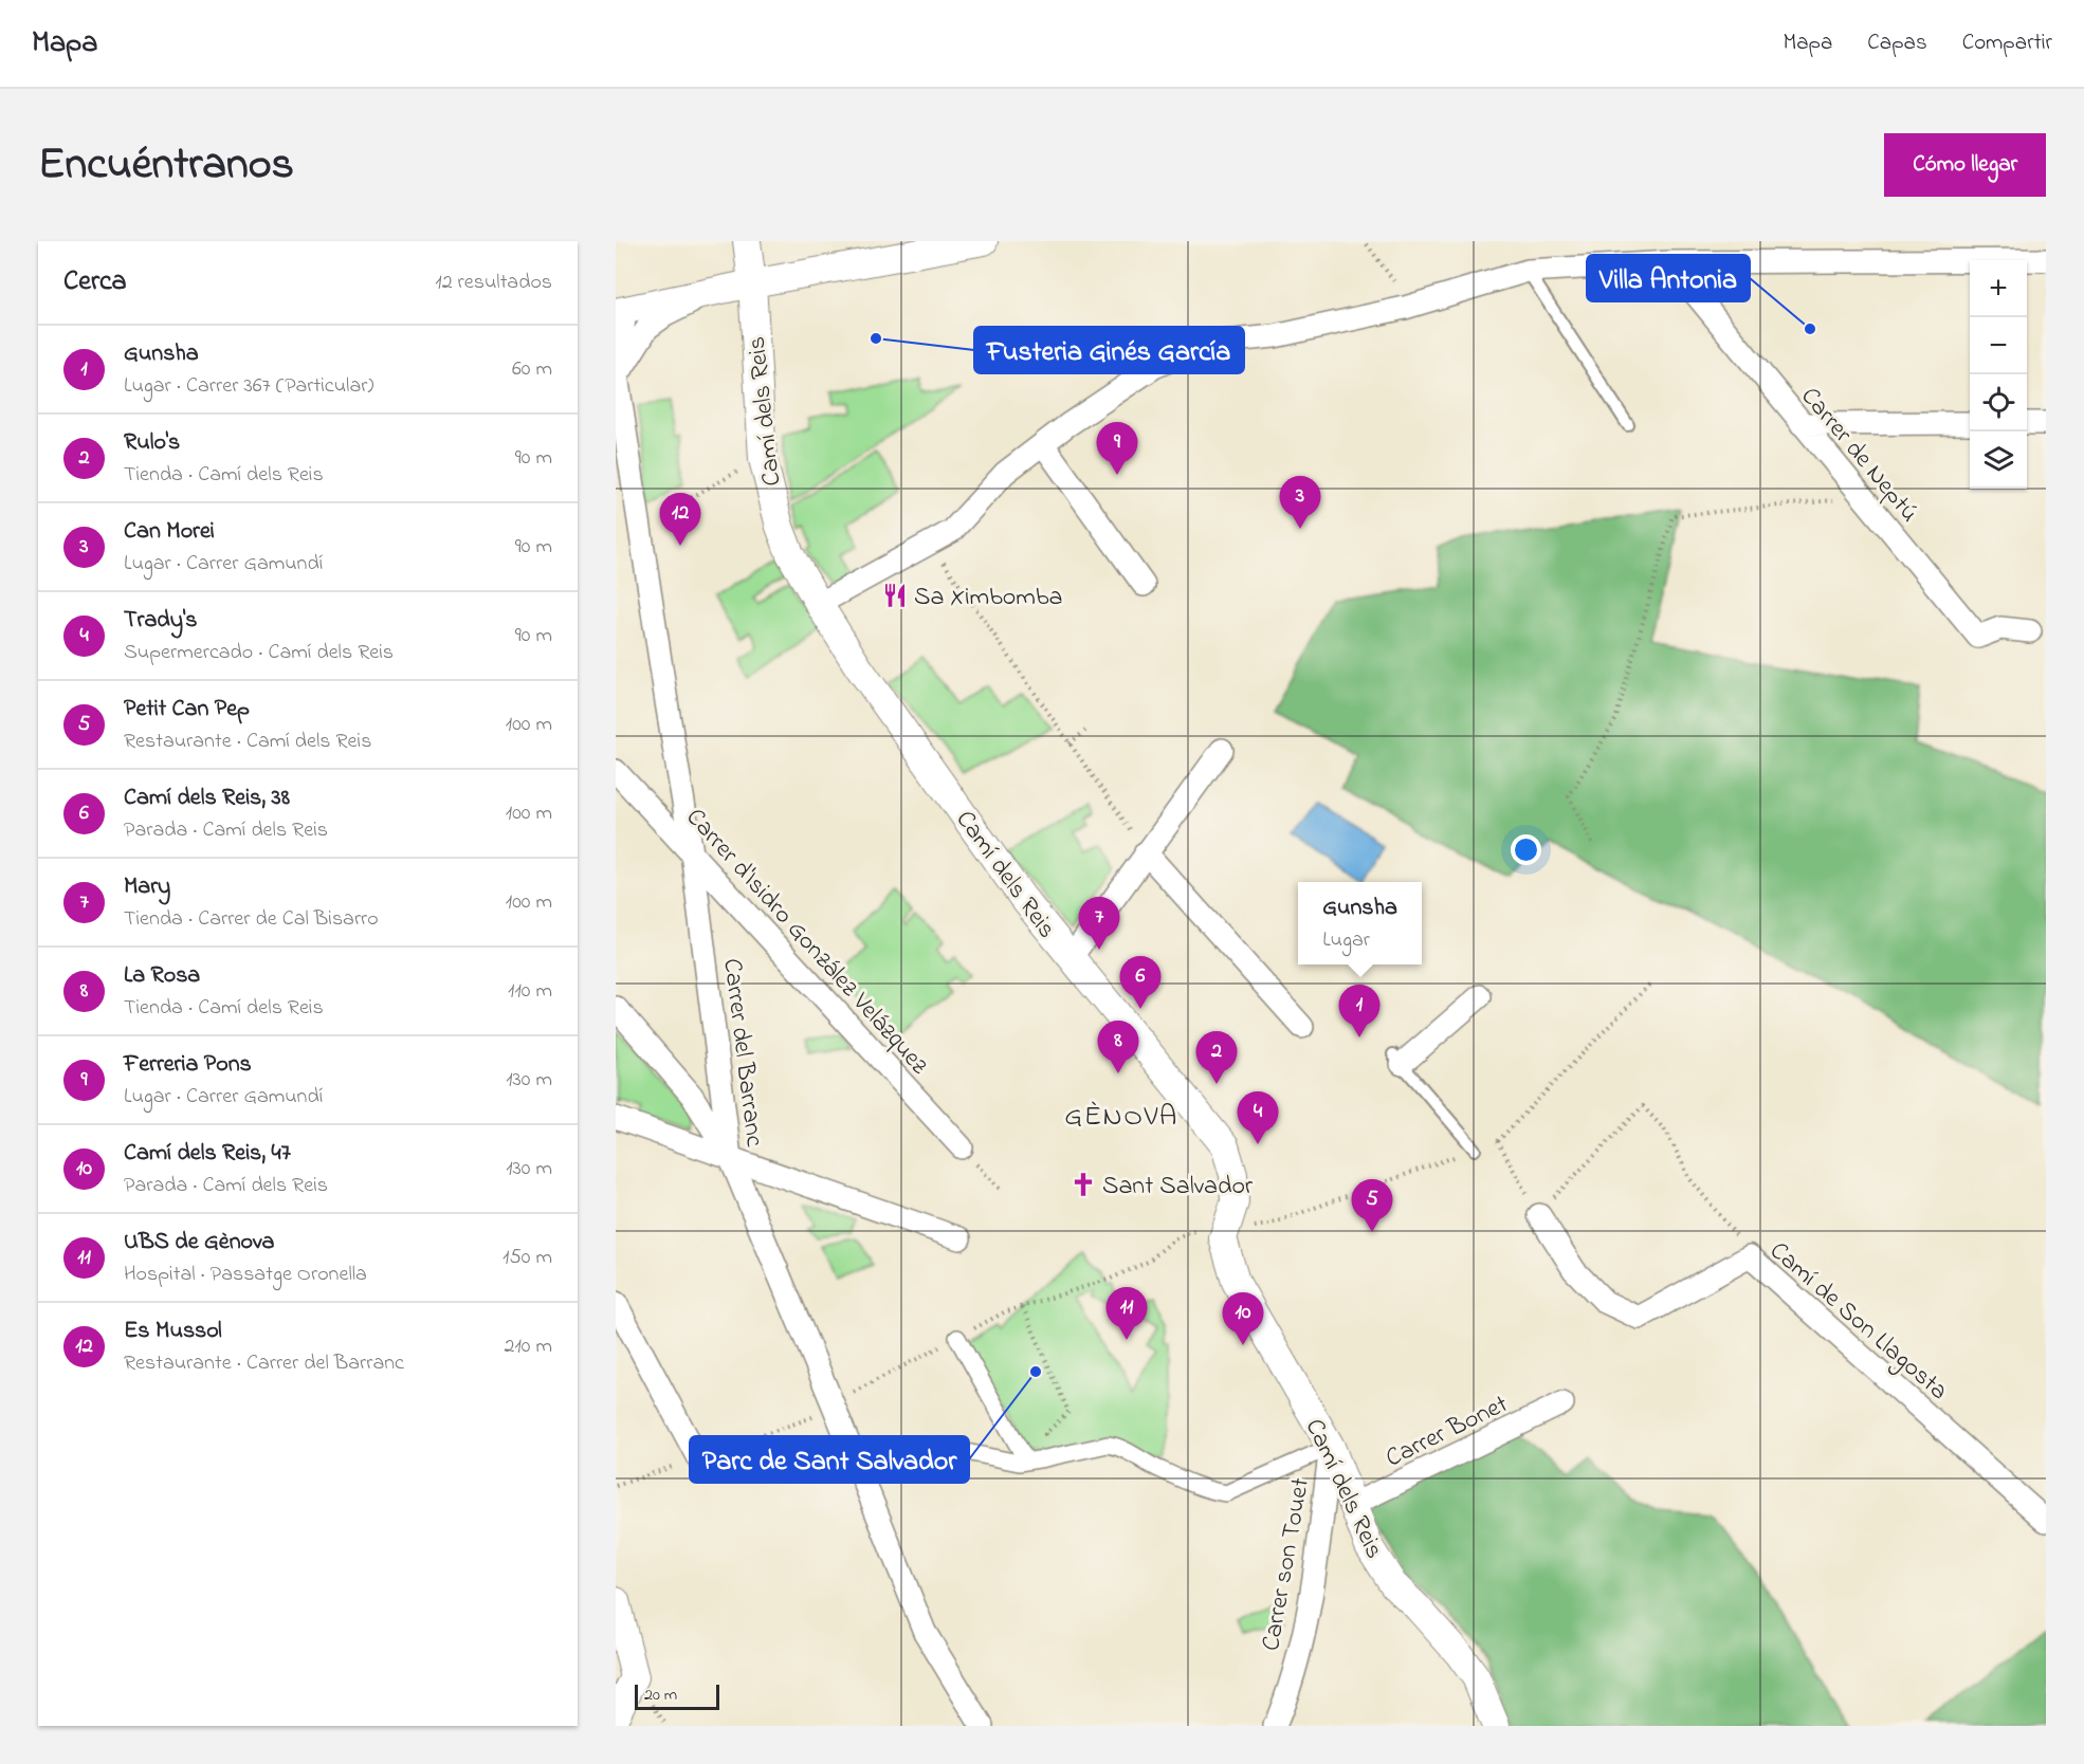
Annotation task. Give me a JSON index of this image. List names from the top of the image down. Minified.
{"streets":{"street":["Camí dels Reis","Carrer de Neptú","Carrer d'Isidro González Velázquez","Carrer del Barranc","Camí de Son Llagosta","Carrer Bonet","Carrer son Touet"]},"crossings":[["Camí dels Reis","Carrer Bonet"],["Camí dels Reis","Carrer son Touet"],["Carrer d'Isidro González Velázquez","Carrer del Barranc"]],"districts":["GÈNOVA"],"places":{"other":["Villa Antonia","Fusteria Ginés García","Parc de Sant Salvador"],"restaurant":["Sa Ximbomba"],"church":["Sant Salvador"]},"scale_bar":"20 m","page":{"header":"Mapa","nav":["Mapa","Capas","Compartir"],"title":"Encuéntranos","buttons":"Cómo llegar","heading":["Cerca","12 resultados"],"map_buttons":["+","−"],"list":[{"mark":"1","name":"Gunsha","note":"Lugar · Carrer 367 (Particular)","value":"60 m"},{"mark":"2","name":"Rulo's","note":"Tienda · Camí dels Reis","value":"90 m"},{"mark":"3","name":"Can Morei","note":"Lugar · Carrer Gamundí","value":"90 m"},{"mark":"4","name":"Trady's","note":"Supermercado · Camí dels Reis","value":"90 m"},{"mark":"5","name":"Petit Can Pep","note":"Restaurante · Camí dels Reis","value":"100 m"},{"mark":"6","name":"Camí dels Reis, 38","note":"Parada · Camí dels Reis","value":"100 m"},{"mark":"7","name":"Mary","note":"Tienda · Carrer de Cal Bisarro","value":"100 m"},{"mark":"8","name":"La Rosa","note":"Tienda · Camí dels Reis","value":"110 m"},{"mark":"9","name":"Ferreria Pons","note":"Lugar · Carrer Gamundí","value":"130 m"},{"mark":"10","name":"Camí dels Reis, 47","note":"Parada · Camí dels Reis","value":"130 m"},{"mark":"11","name":"UBS de Gènova","note":"Hospital · Passatge Oronella","value":"150 m"},{"mark":"12","name":"Es Mussol","note":"Restaurante · Carrer del Barranc","value":"210 m"}],"pins":["9","3","12","7","6","1","8","2","4","5","11","10"],"popup":["Gunsha","Lugar"],"scale":"20 m"}}
